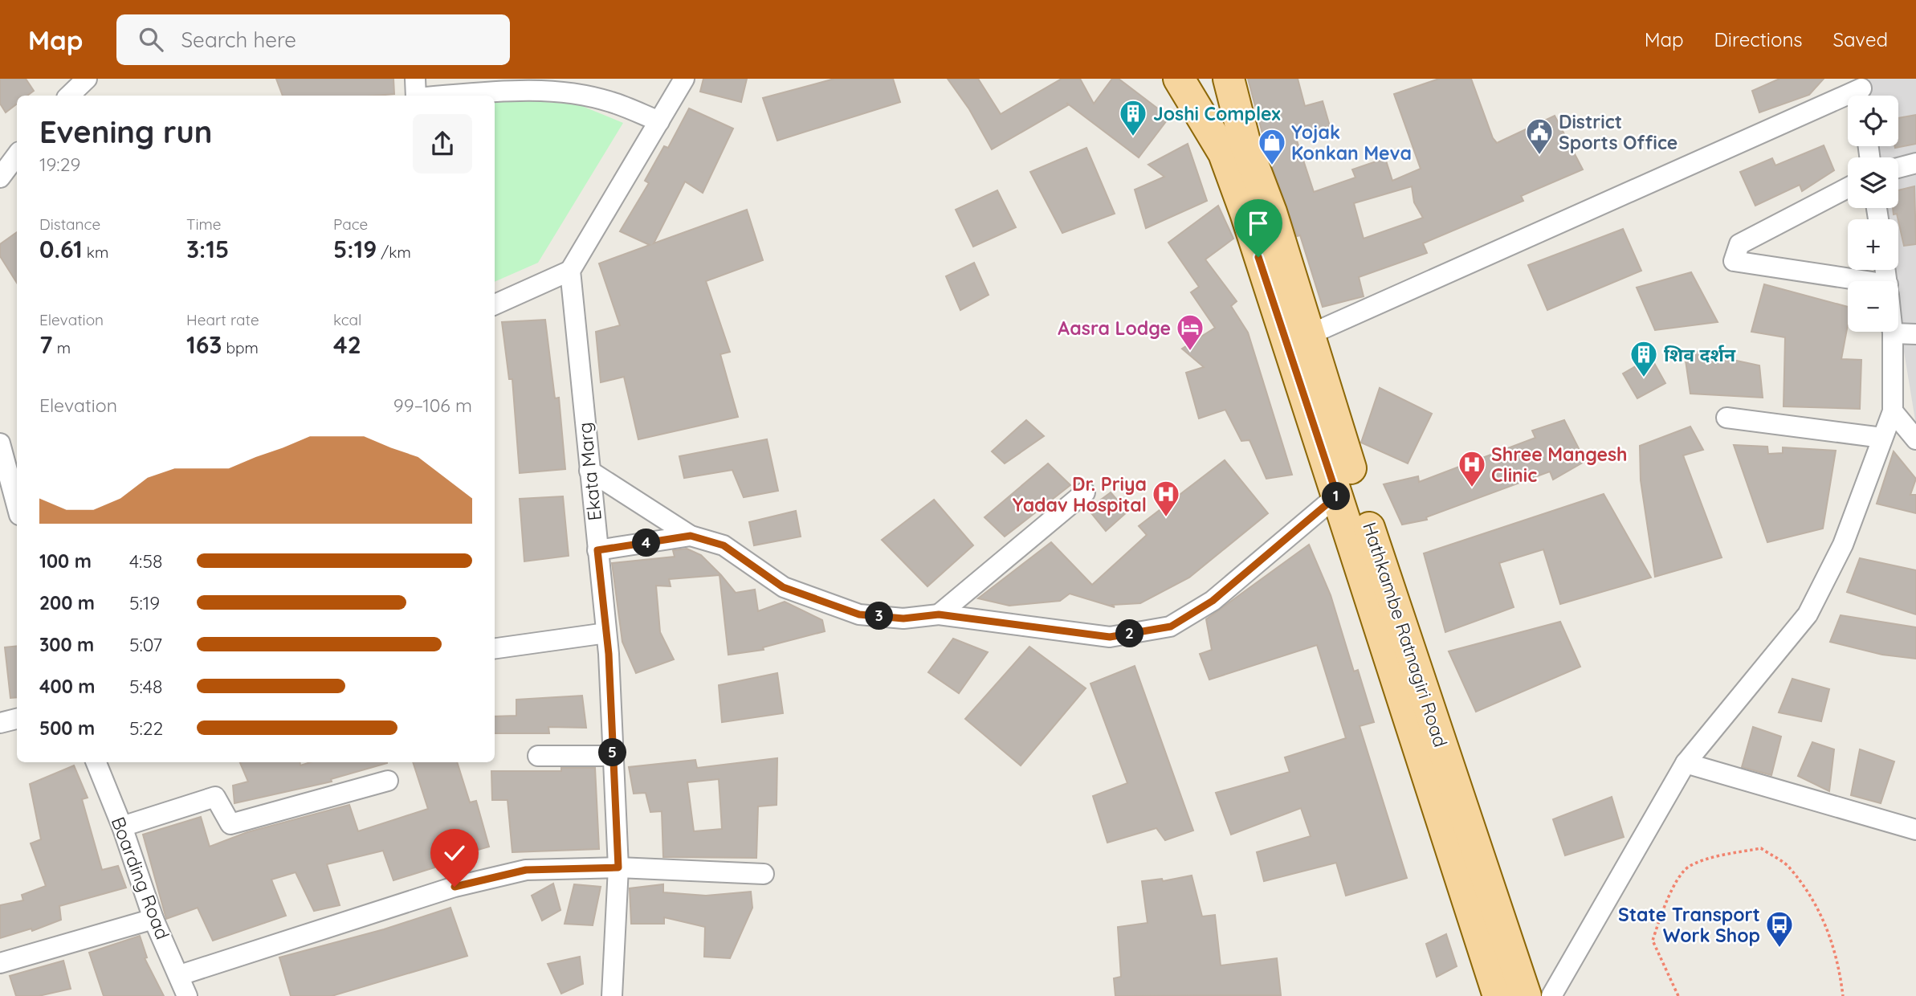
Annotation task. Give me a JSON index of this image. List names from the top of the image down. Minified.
{"streets":{"main road":["Hathkambe Ratnagiri Road"],"street":["Ekata Marg","Boarding Road"]},"places":{"building":["Joshi Complex","शिव दर्शन"],"public building":["District Sports Office"],"shop":["Yojak Konkan Meva"],"hotel":["Aasra Lodge"],"hospital":["Shree Mangesh Clinic","Dr. Priya Yadav Hospital"],"bus stop":["State Transport Work Shop"]},"page":{"header":"Map","search":"Search here","nav":["Map","Directions","Saved"],"map_buttons":["+","−"],"heading":["Evening run","19:29"],"stats":[["Distance","0.61 km"],["Time","3:15"],["Pace","5:19 /km"],["Elevation","7 m"],["Heart rate","163 bpm"],["kcal","42"]],"chart":["Elevation","99–106 m"],"pins":["1","4","3","2","5"],"list":[{"name":"100 m","note":"4:58"},{"name":"200 m","note":"5:19"},{"name":"300 m","note":"5:07"},{"name":"400 m","note":"5:48"},{"name":"500 m","note":"5:22"}]}}
